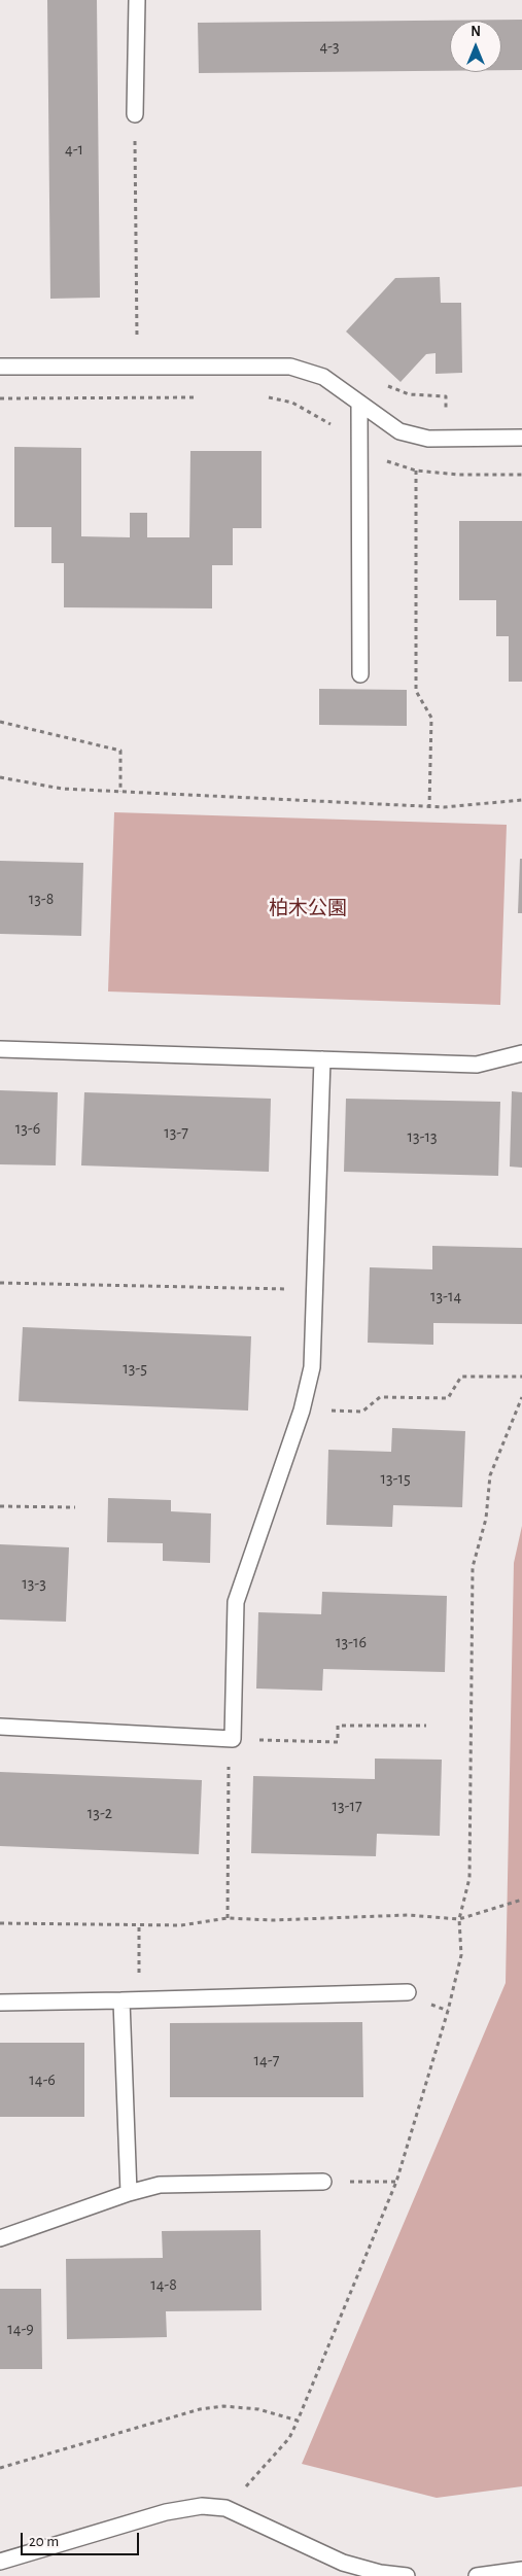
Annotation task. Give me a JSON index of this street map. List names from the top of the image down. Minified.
{"parks":["柏木公園"],"house_numbers":["4-3","4-1","13-8","13-6","13-7","13-13","13-14","13-5","13-15","13-3","13-16","13-17","13-2","14-7","14-6","14-8","14-9"],"scale_bar":"20 m","north":"top"}
